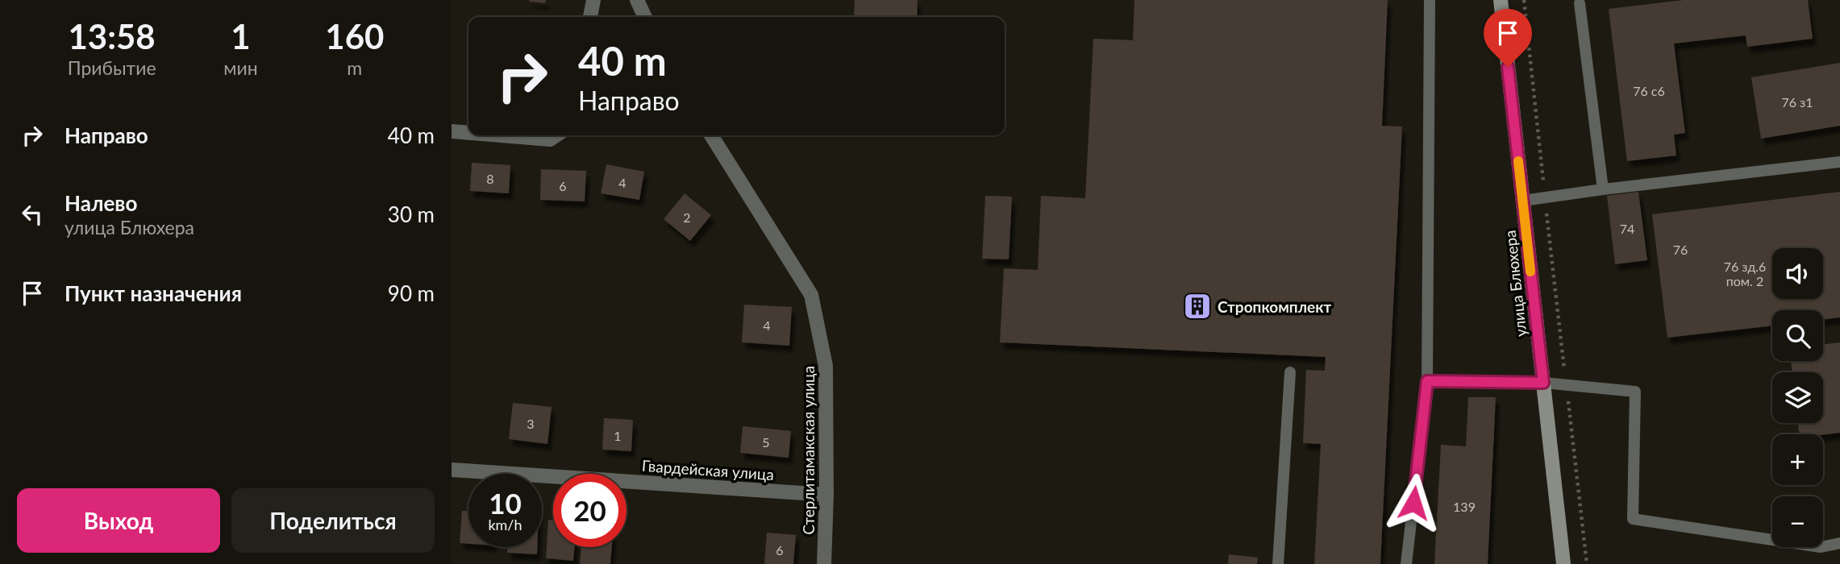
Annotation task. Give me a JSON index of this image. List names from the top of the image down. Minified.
{"streets":{"main road":["улица Блюхера"],"street":["Стерлитамакская улица","Гвардейская улица"]},"crossings":[["Стерлитамакская улица","Гвардейская улица"]],"places":{"building":["Стропкомплект"]},"house_numbers":["76 с6","76 з1","8","4","6","2","74","76","76 зд.6 пом. 2","4","3","1","5","139","6"],"page":{"eta":["13:58","Прибытие","1","мин","160","m"],"turn":["40 m","Направо"],"list":[{"name":"Направо","value":"40 m"},{"name":"Налево","note":"улица Блюхера","value":"30 m"},{"name":"Пункт назначения","value":"90 m"}],"map_buttons":["+","−"],"speed":"10 km/h","limit":"20","buttons":["Выход","Поделиться"]}}
